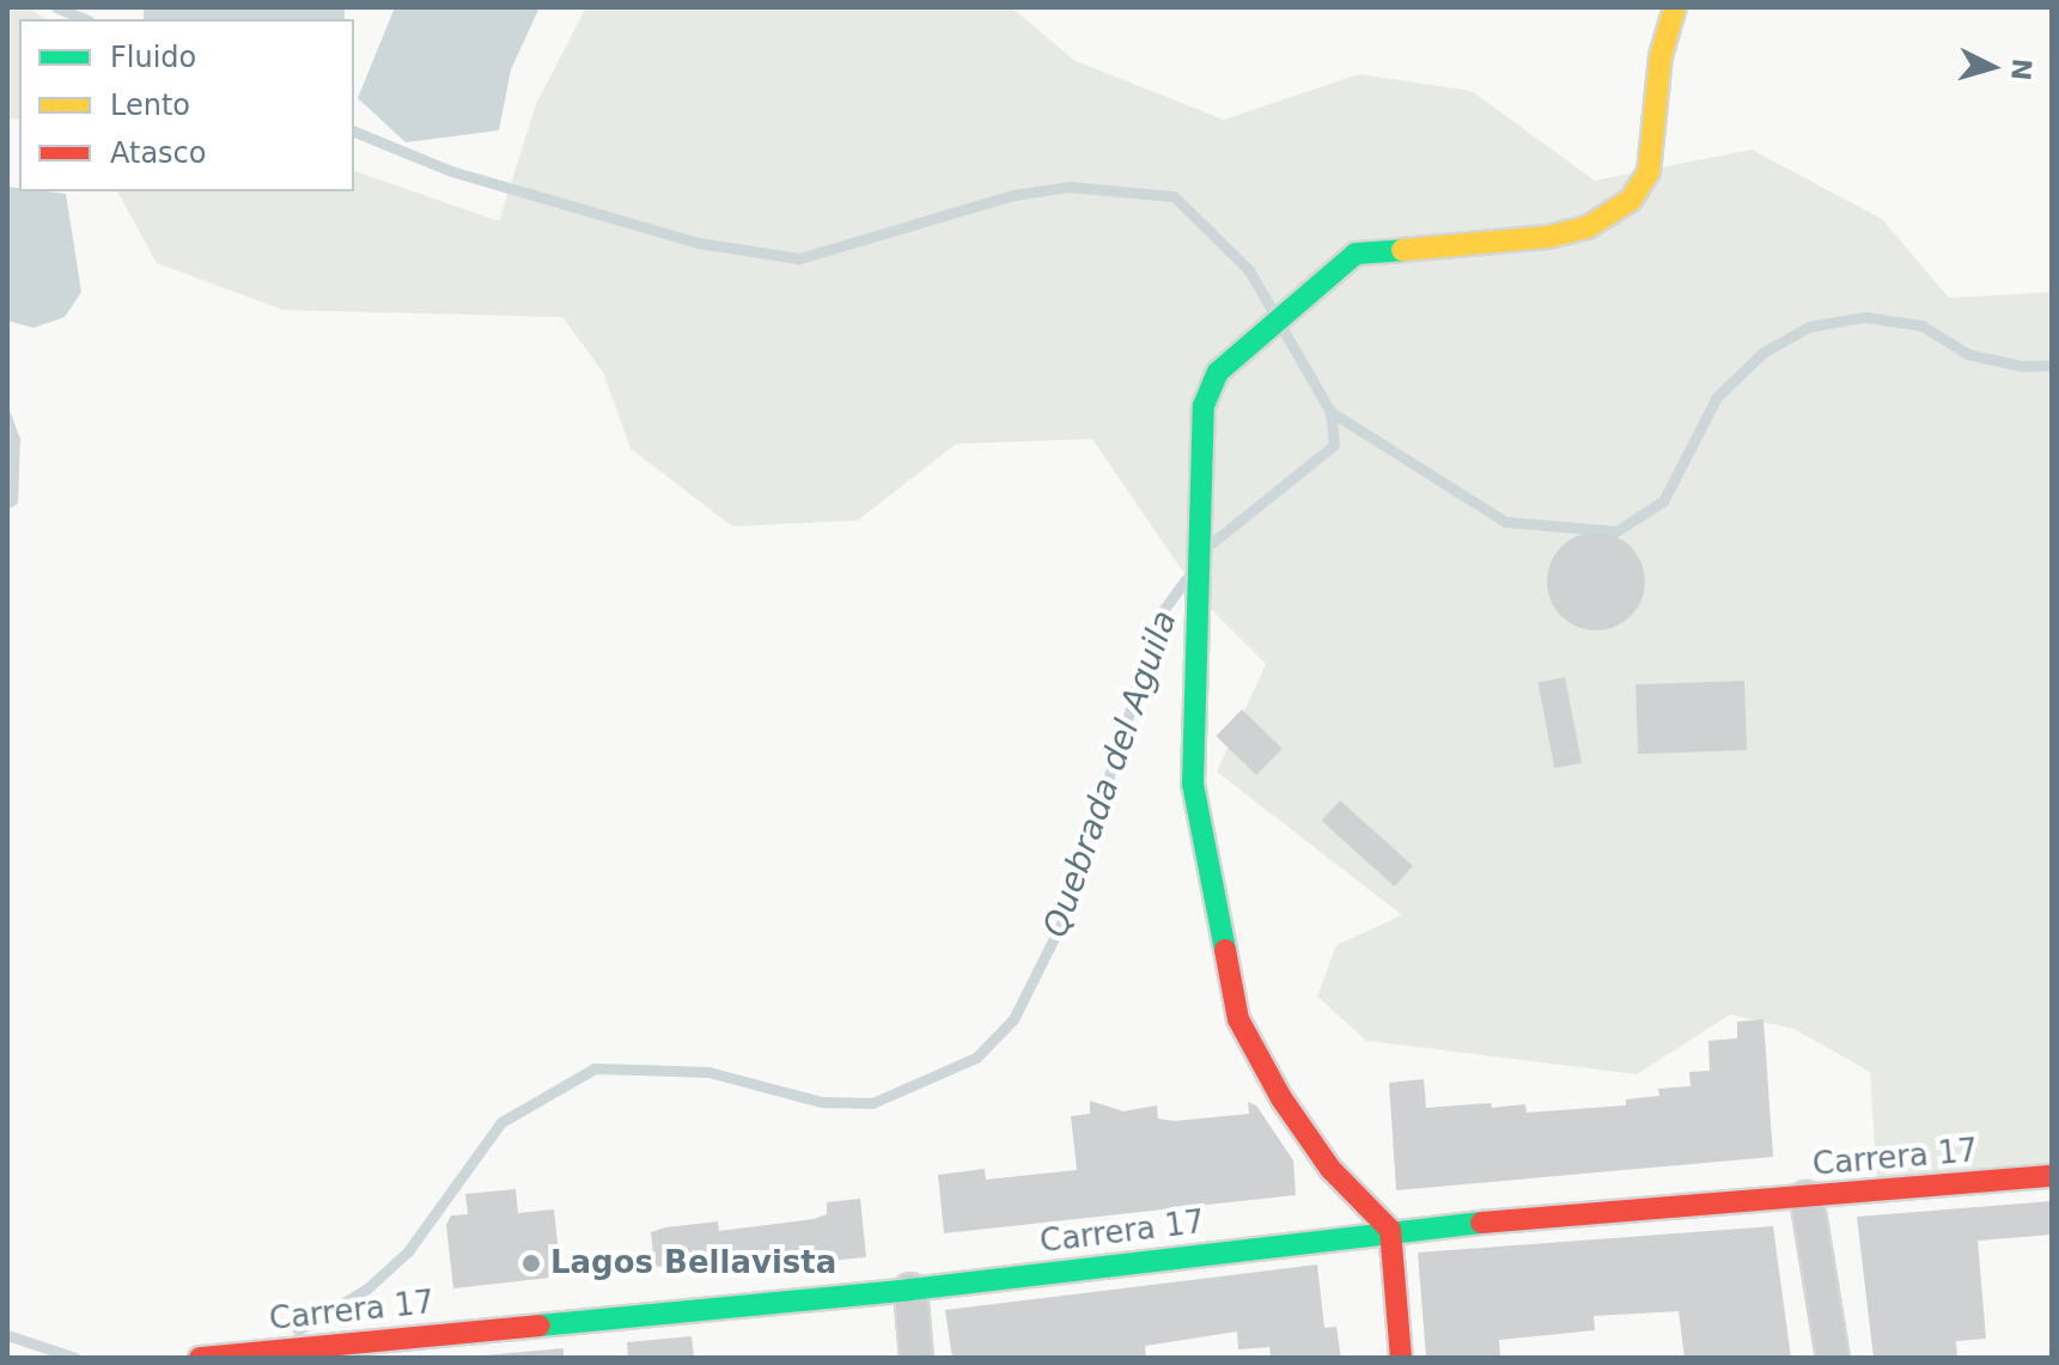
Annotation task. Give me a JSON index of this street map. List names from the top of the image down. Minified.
{"streets":{"street":["Carrera 17"]},"water":["Quebrada del Aguila"],"places":["Lagos Bellavista"],"legend":["Fluido","Lento","Atasco"],"north":"right"}
